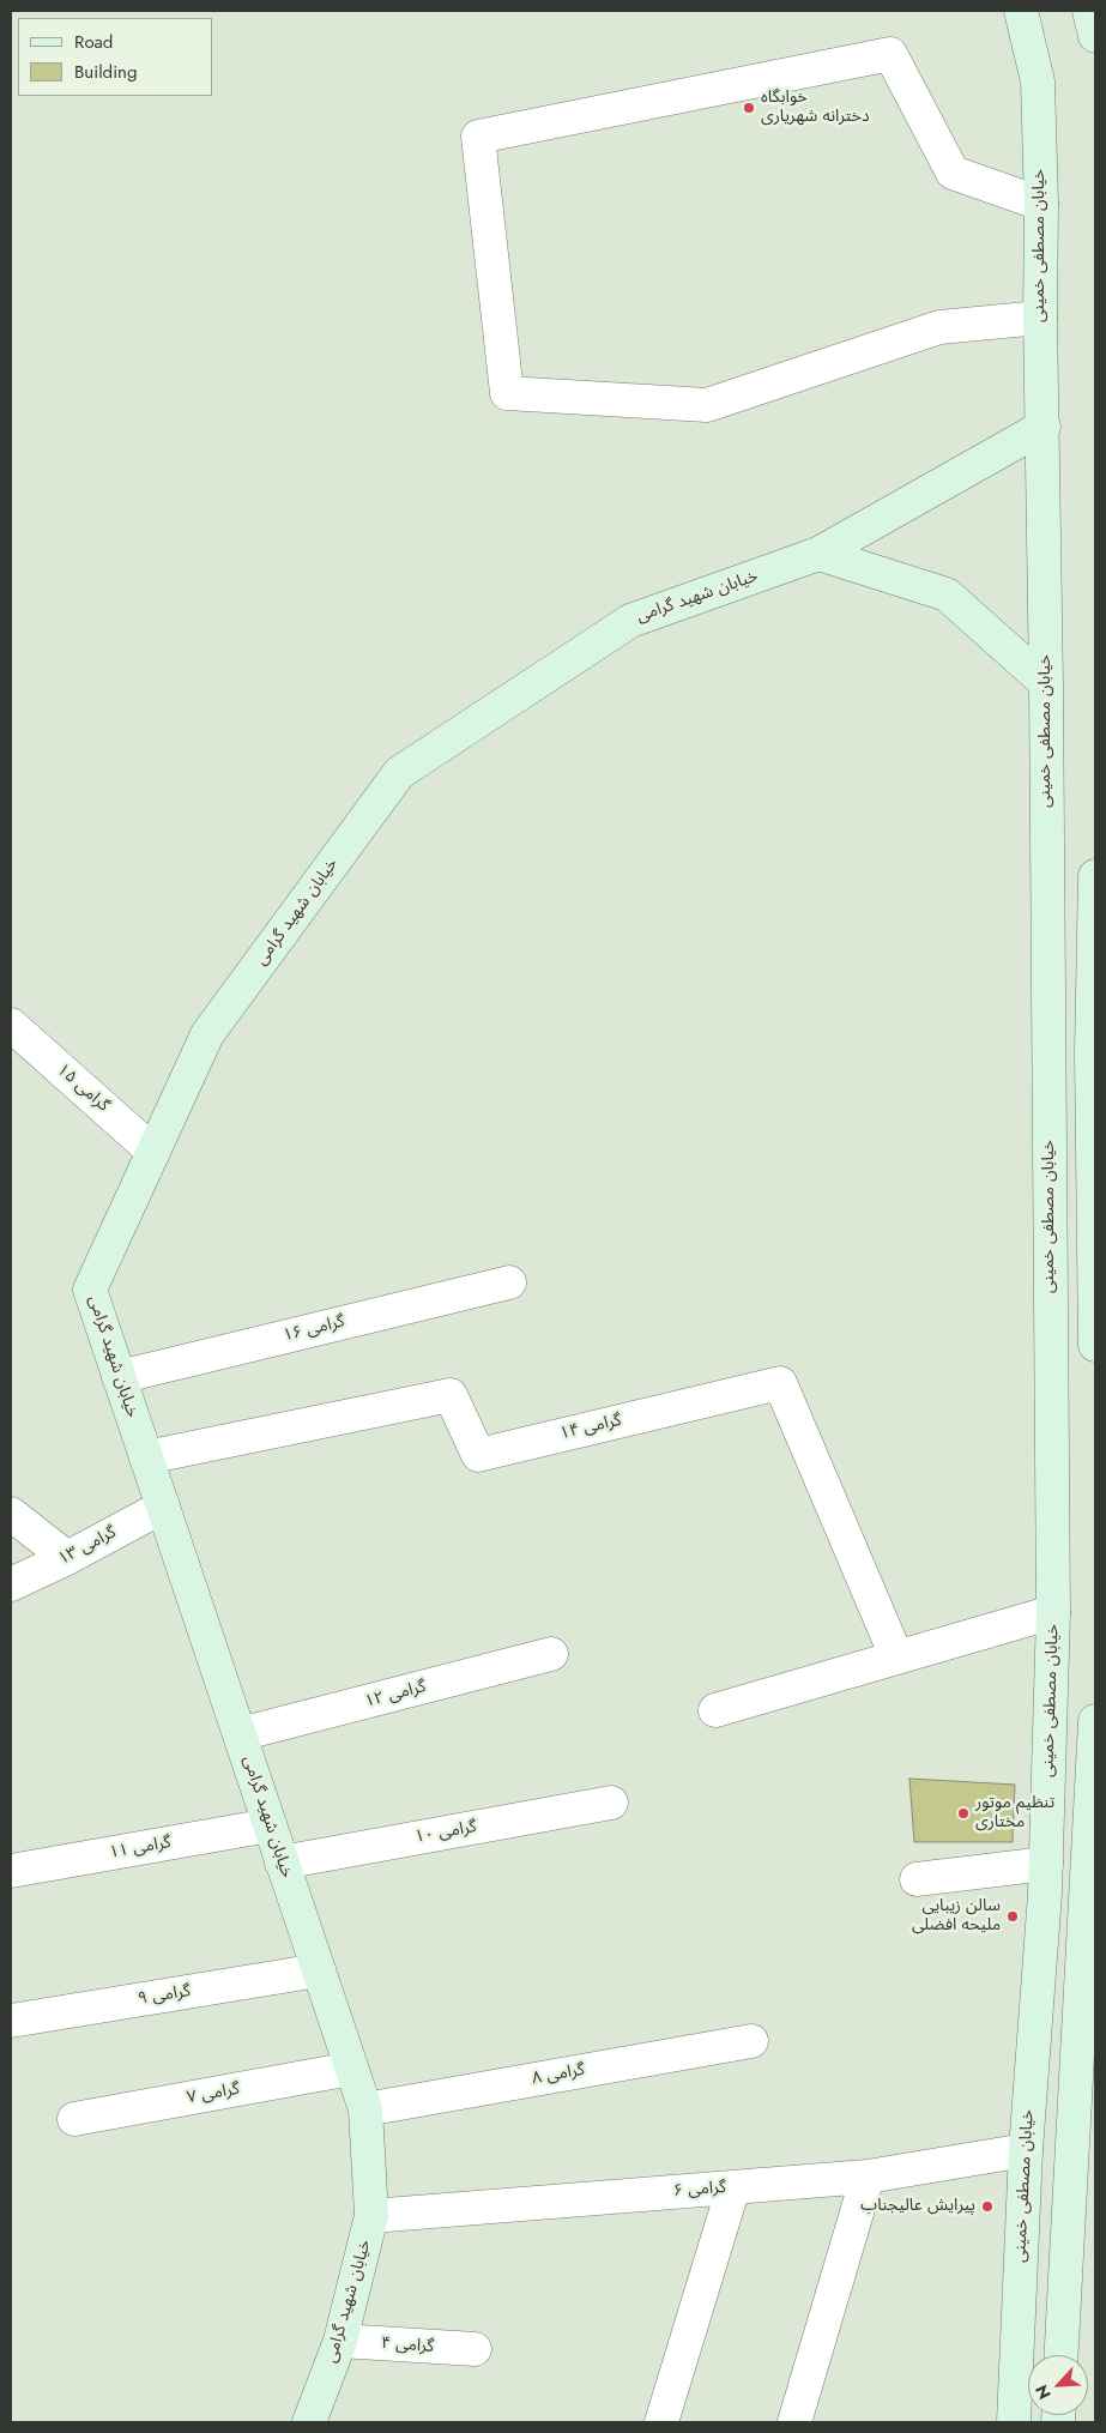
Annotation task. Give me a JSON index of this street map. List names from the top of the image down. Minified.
{"streets":{"main road":["خیابان مصطفی خمینی","خیابان شهید گرامی"],"street":["گرامی ۱۵","گرامی ۱۶","گرامی ۱۴","گرامی ۱۳","گرامی ۱۲","گرامی ۱۰","گرامی ۱۱","گرامی ۹","گرامی ۸","گرامی ۷","گرامی ۶","گرامی ۴"]},"crossings":[["خیابان مصطفی خمینی","خیابان شهید گرامی"],["خیابان مصطفی خمینی","گرامی ۶"],["خیابان شهید گرامی","گرامی ۱۵"],["خیابان شهید گرامی","گرامی ۱۶"],["خیابان شهید گرامی","گرامی ۱۴"],["خیابان شهید گرامی","گرامی ۱۳"],["خیابان شهید گرامی","گرامی ۱۲"],["خیابان شهید گرامی","گرامی ۱۰"],["خیابان شهید گرامی","گرامی ۱۱"],["خیابان شهید گرامی","گرامی ۹"],["خیابان شهید گرامی","گرامی ۸"],["خیابان شهید گرامی","گرامی ۷"],["خیابان شهید گرامی","گرامی ۶"],["خیابان شهید گرامی","گرامی ۴"]],"places":["خوابگاه دخترانه شهریاری","تنظیم موتور مختاری","سالن زیبایی ملیحه افضلی","پیرایش عالیجناب"],"legend":["Road","Building"],"north":"bottom left"}
